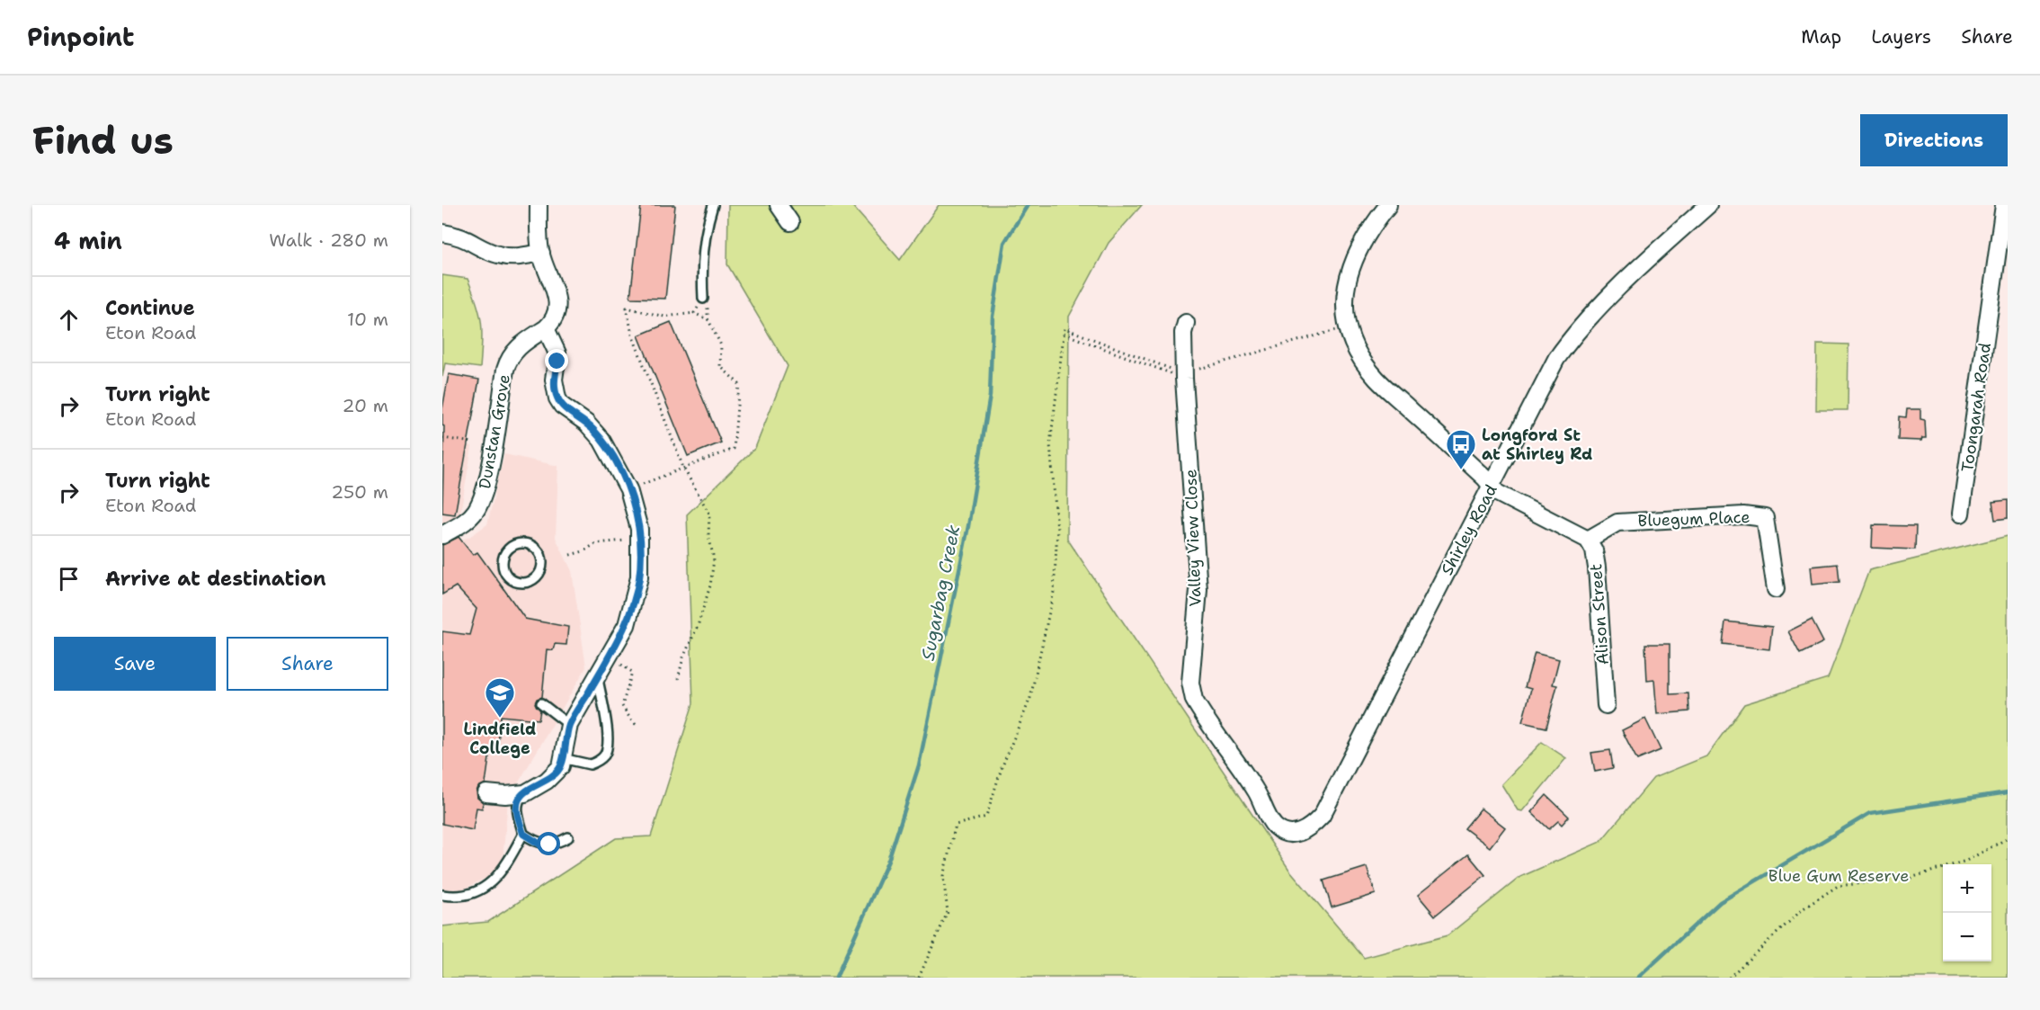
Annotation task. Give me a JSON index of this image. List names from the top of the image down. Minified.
{"streets":{"street":["Toongarah Road","Dunstan Grove","Bluegum Place","Shirley Road","Valley View Close","Alison Street"]},"crossings":[["Bluegum Place","Alison Street"],["Shirley Road","Valley View Close"]],"water":["Sugarbag Creek"],"parks":["Blue Gum Reserve"],"places":{"bus stop":["Longford St at Shirley Rd"],"school or university":["Lindfield College"]},"page":{"header":"Pinpoint","nav":["Map","Layers","Share"],"buttons":["Directions",["Save","Share"]],"title":"Find us","heading":["4 min","Walk · 280 m"],"list":[["Continue","Eton Road","10 m"],["Turn right","Eton Road","20 m"],["Turn right","Eton Road","250 m"],"Arrive at destination"],"map_buttons":["+","−"]}}
